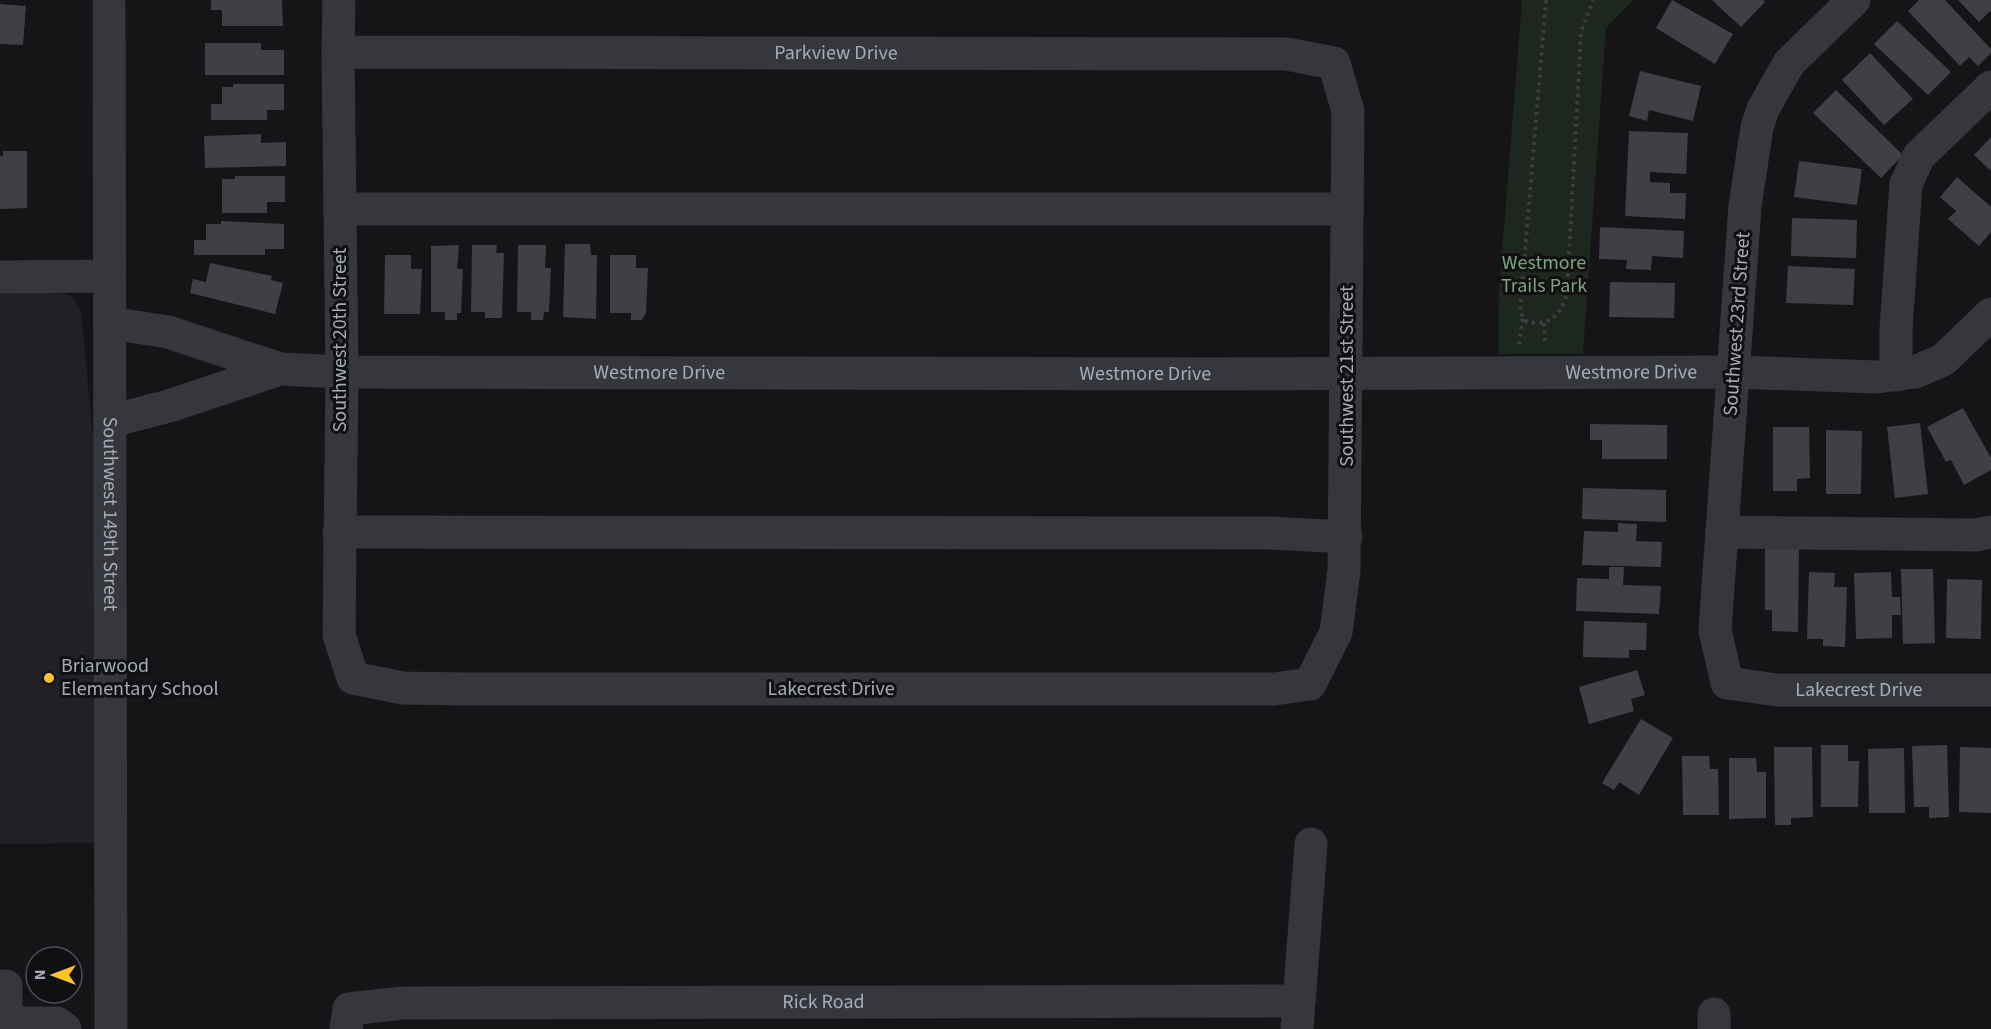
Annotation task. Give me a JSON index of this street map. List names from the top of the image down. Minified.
{"streets":{"street":["Parkview Drive","Southwest 23rd Street","Southwest 20th Street","Westmore Drive","Southwest 21st Street","Southwest 149th Street","Lakecrest Drive","Rick Road"]},"crossings":[["Parkview Drive","Southwest 20th Street"],["Parkview Drive","Southwest 21st Street"],["Southwest 23rd Street","Westmore Drive"],["Southwest 23rd Street","Lakecrest Drive"],["Southwest 20th Street","Westmore Drive"],["Southwest 20th Street","Lakecrest Drive"],["Westmore Drive","Southwest 21st Street"],["Westmore Drive","Southwest 149th Street"],["Southwest 21st Street","Lakecrest Drive"]],"parks":["Westmore Trails Park"],"places":["Briarwood Elementary School"],"north":"left"}
